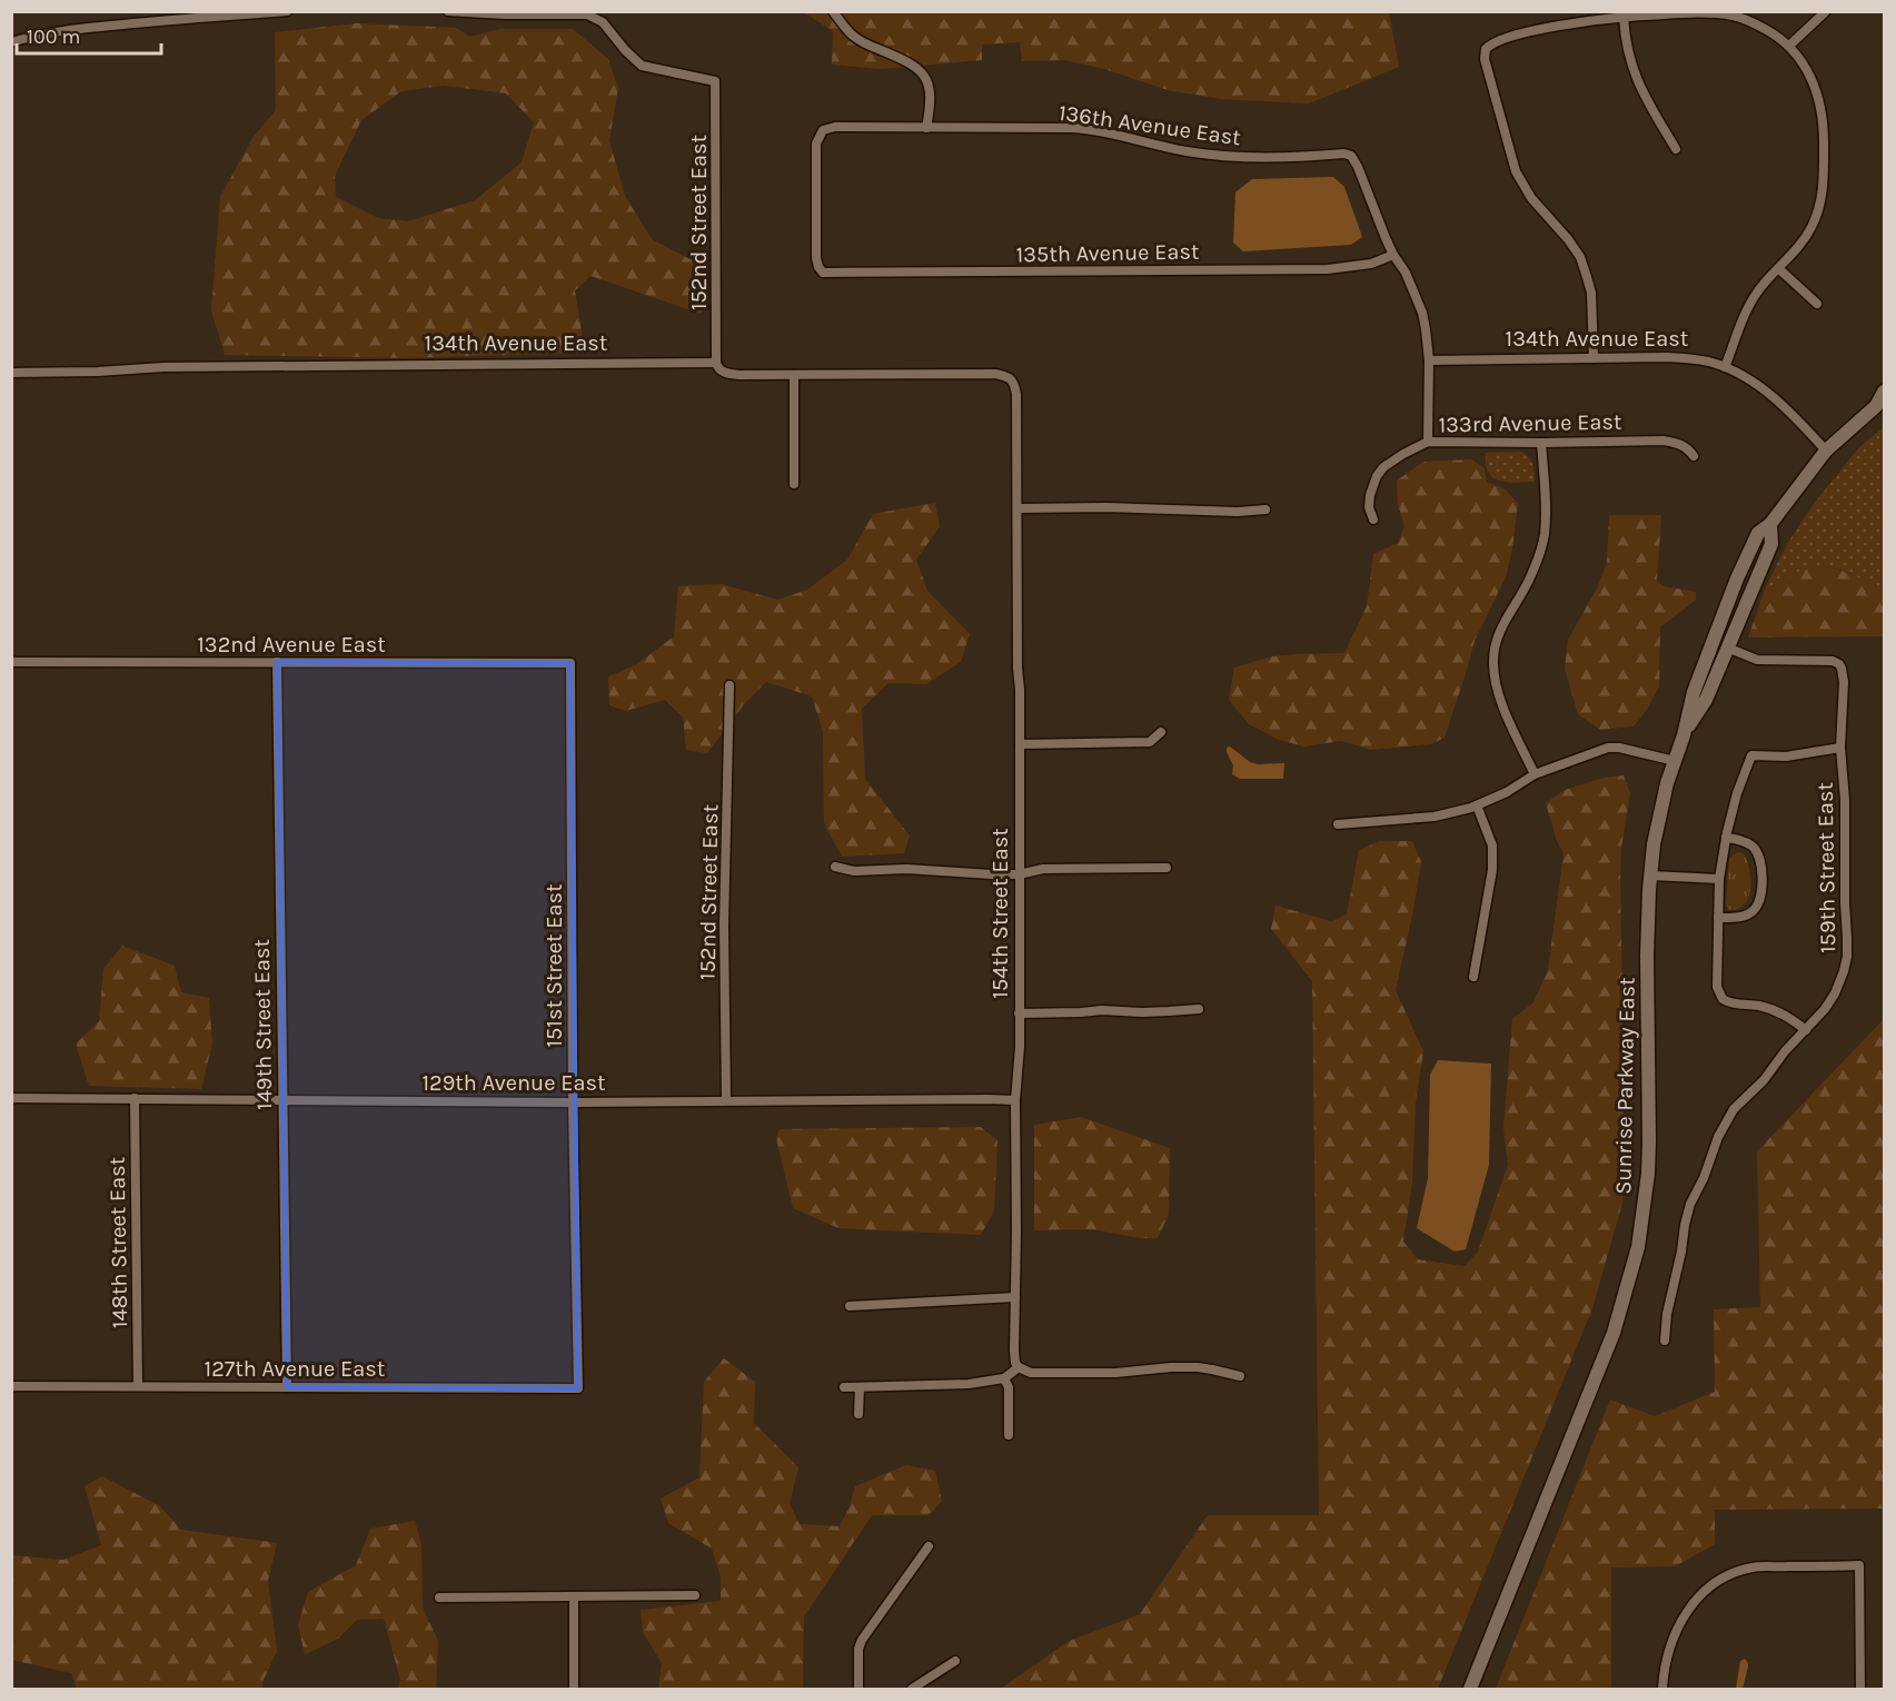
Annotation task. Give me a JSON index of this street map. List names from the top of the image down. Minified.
{"streets":{"street":["136th Avenue East","152nd Street East","135th Avenue East","134th Avenue East","133rd Avenue East","132nd Avenue East","159th Street East","154th Street East","151st Street East","149th Street East","129th Avenue East","Sunrise Parkway East","148th Street East","127th Avenue East"]},"crossings":[["136th Avenue East","135th Avenue East"],["152nd Street East","134th Avenue East"],["152nd Street East","129th Avenue East"],["134th Avenue East","154th Street East"],["134th Avenue East","Sunrise Parkway East"],["132nd Avenue East","151st Street East"],["132nd Avenue East","149th Street East"],["159th Street East","Sunrise Parkway East"],["154th Street East","129th Avenue East"],["151st Street East","129th Avenue East"],["151st Street East","127th Avenue East"],["149th Street East","129th Avenue East"],["149th Street East","127th Avenue East"],["129th Avenue East","148th Street East"],["148th Street East","127th Avenue East"]],"scale_bar":"100 m"}
